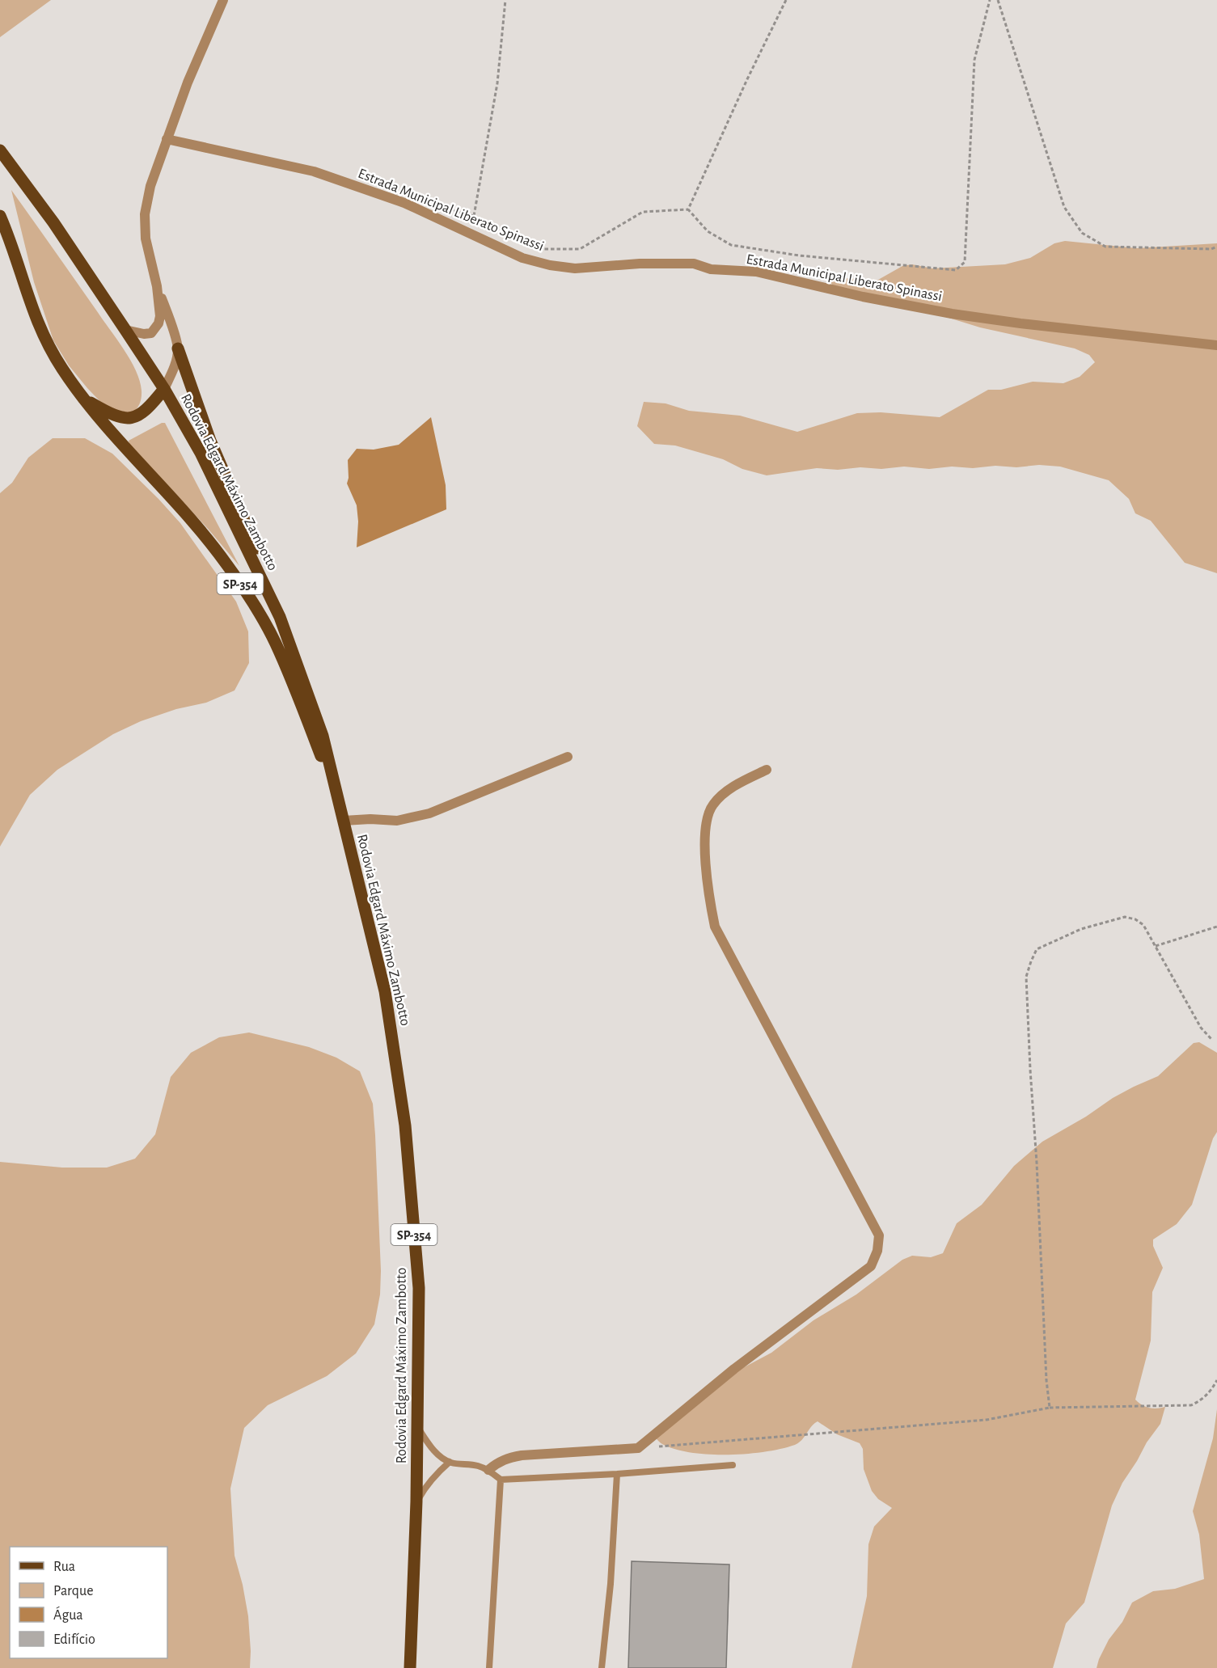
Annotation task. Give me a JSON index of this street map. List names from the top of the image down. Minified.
{"streets":{"main road":["Rodovia Edgard Máximo Zambotto","SP-354"],"street":["Estrada Municipal Liberato Spinassi"]},"legend":["Rua","Parque","Água","Edifício"]}
